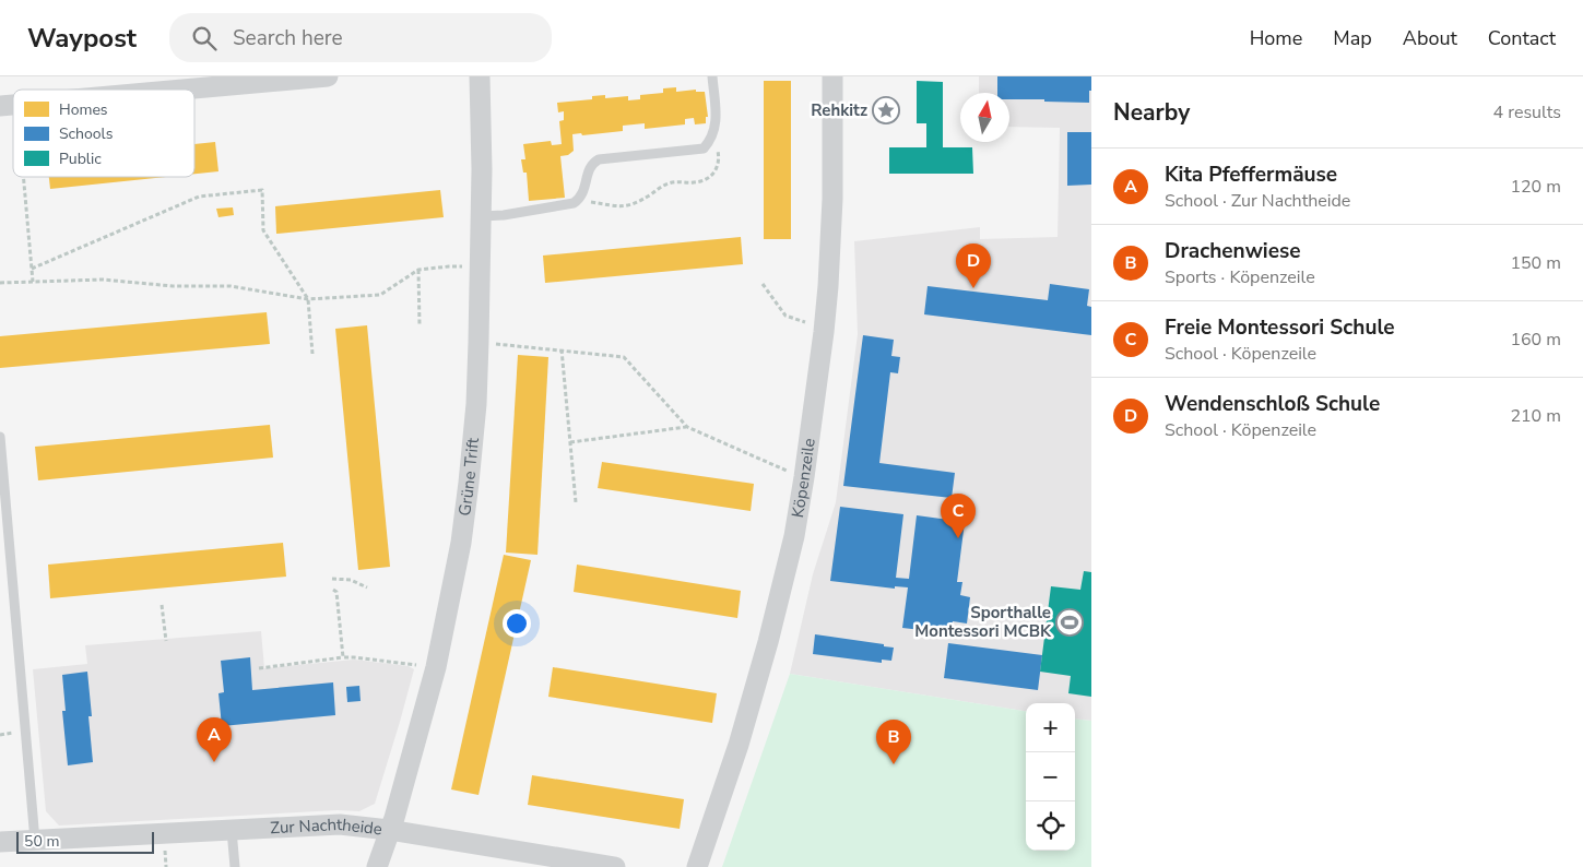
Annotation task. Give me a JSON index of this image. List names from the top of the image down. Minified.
{"streets":{"street":["Grüne Trift","Köpenzeile","Zur Nachtheide"]},"crossings":[["Grüne Trift","Zur Nachtheide"]],"places":{"place":["Rehkitz"],"sports":["Sporthalle Montessori MCBK"]},"legend":["Homes","Schools","Public"],"scale_bar":"50 m","north":"top","page":{"header":"Waypost","search":"Search here","nav":["Home","Map","About","Contact"],"heading":["Nearby","4 results"],"list":[{"mark":"A","name":"Kita Pfeffermäuse","note":"School · Zur Nachtheide","value":"120 m"},{"mark":"B","name":"Drachenwiese","note":"Sports · Köpenzeile","value":"150 m"},{"mark":"C","name":"Freie Montessori Schule","note":"School · Köpenzeile","value":"160 m"},{"mark":"D","name":"Wendenschloß Schule","note":"School · Köpenzeile","value":"210 m"}],"pins":["D","C","A","B"],"map_buttons":["+","−"],"scale":"50 m"}}
